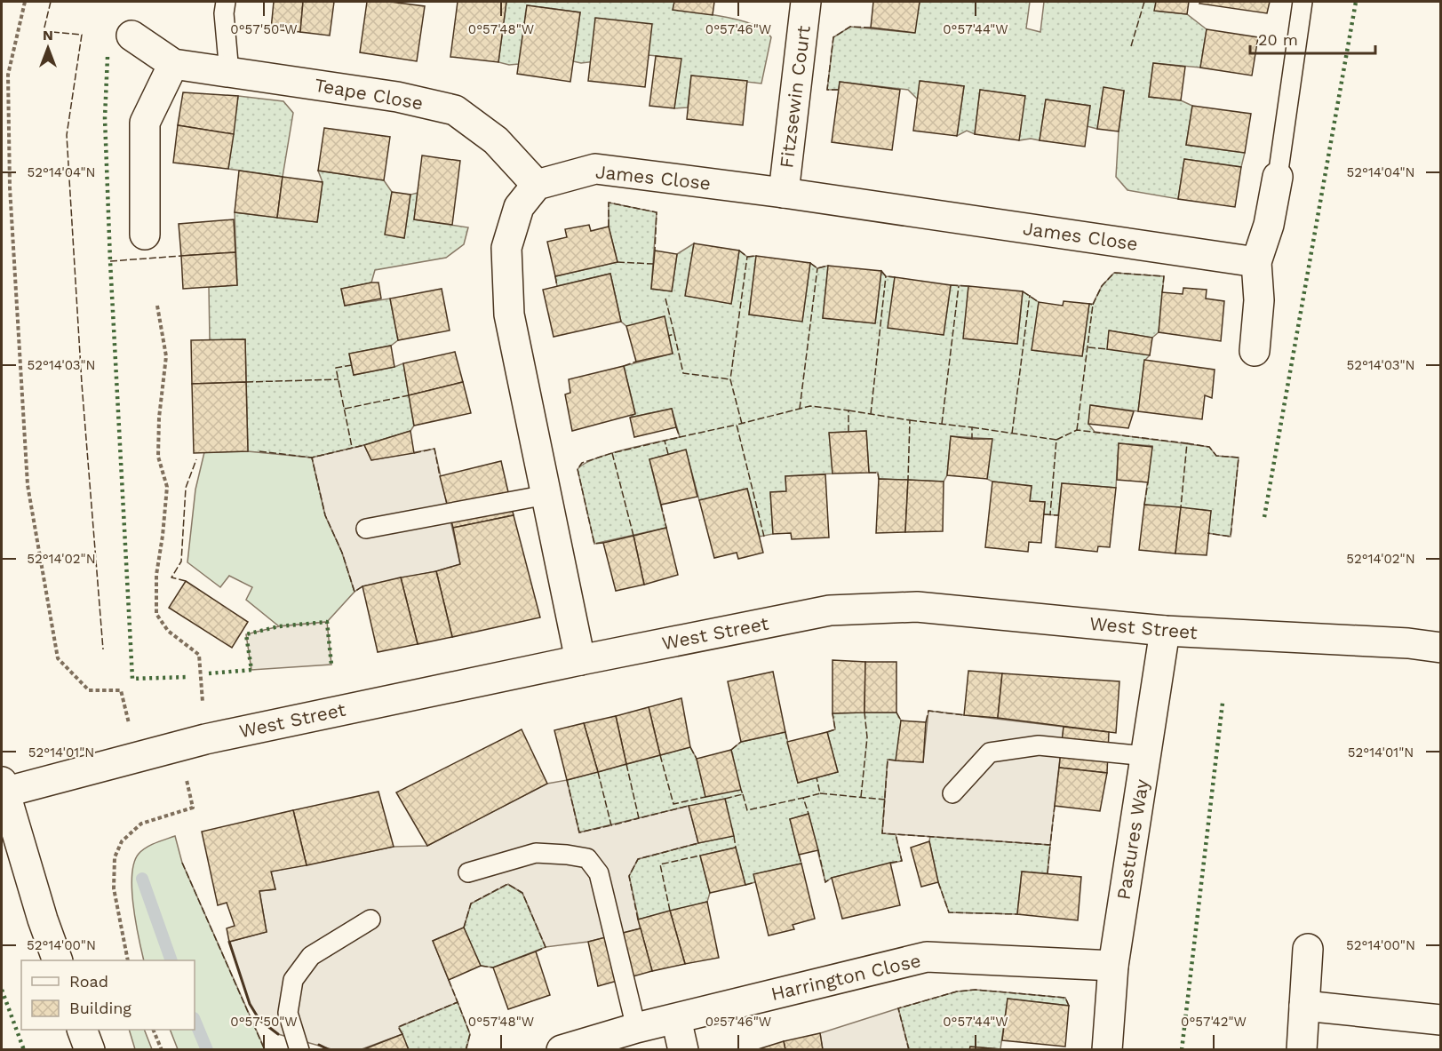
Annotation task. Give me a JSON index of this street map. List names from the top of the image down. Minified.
{"streets":{"street":["Teape Close","Fitzsewin Court","James Close","West Street","Pastures Way","Harrington Close"]},"crossings":[["Teape Close","James Close"],["Fitzsewin Court","James Close"],["West Street","Pastures Way"],["Pastures Way","Harrington Close"]],"legend":["Road","Building"],"scale_bar":"20 m","north":"top","coordinates":["0°57'50\"W","0°57'48\"W","0°57'46\"W","0°57'44\"W","52°14'04\"N","52°14'03\"N","52°14'02\"N","52°14'01\"N","52°14'00\"N","0°57'42\"W"]}
